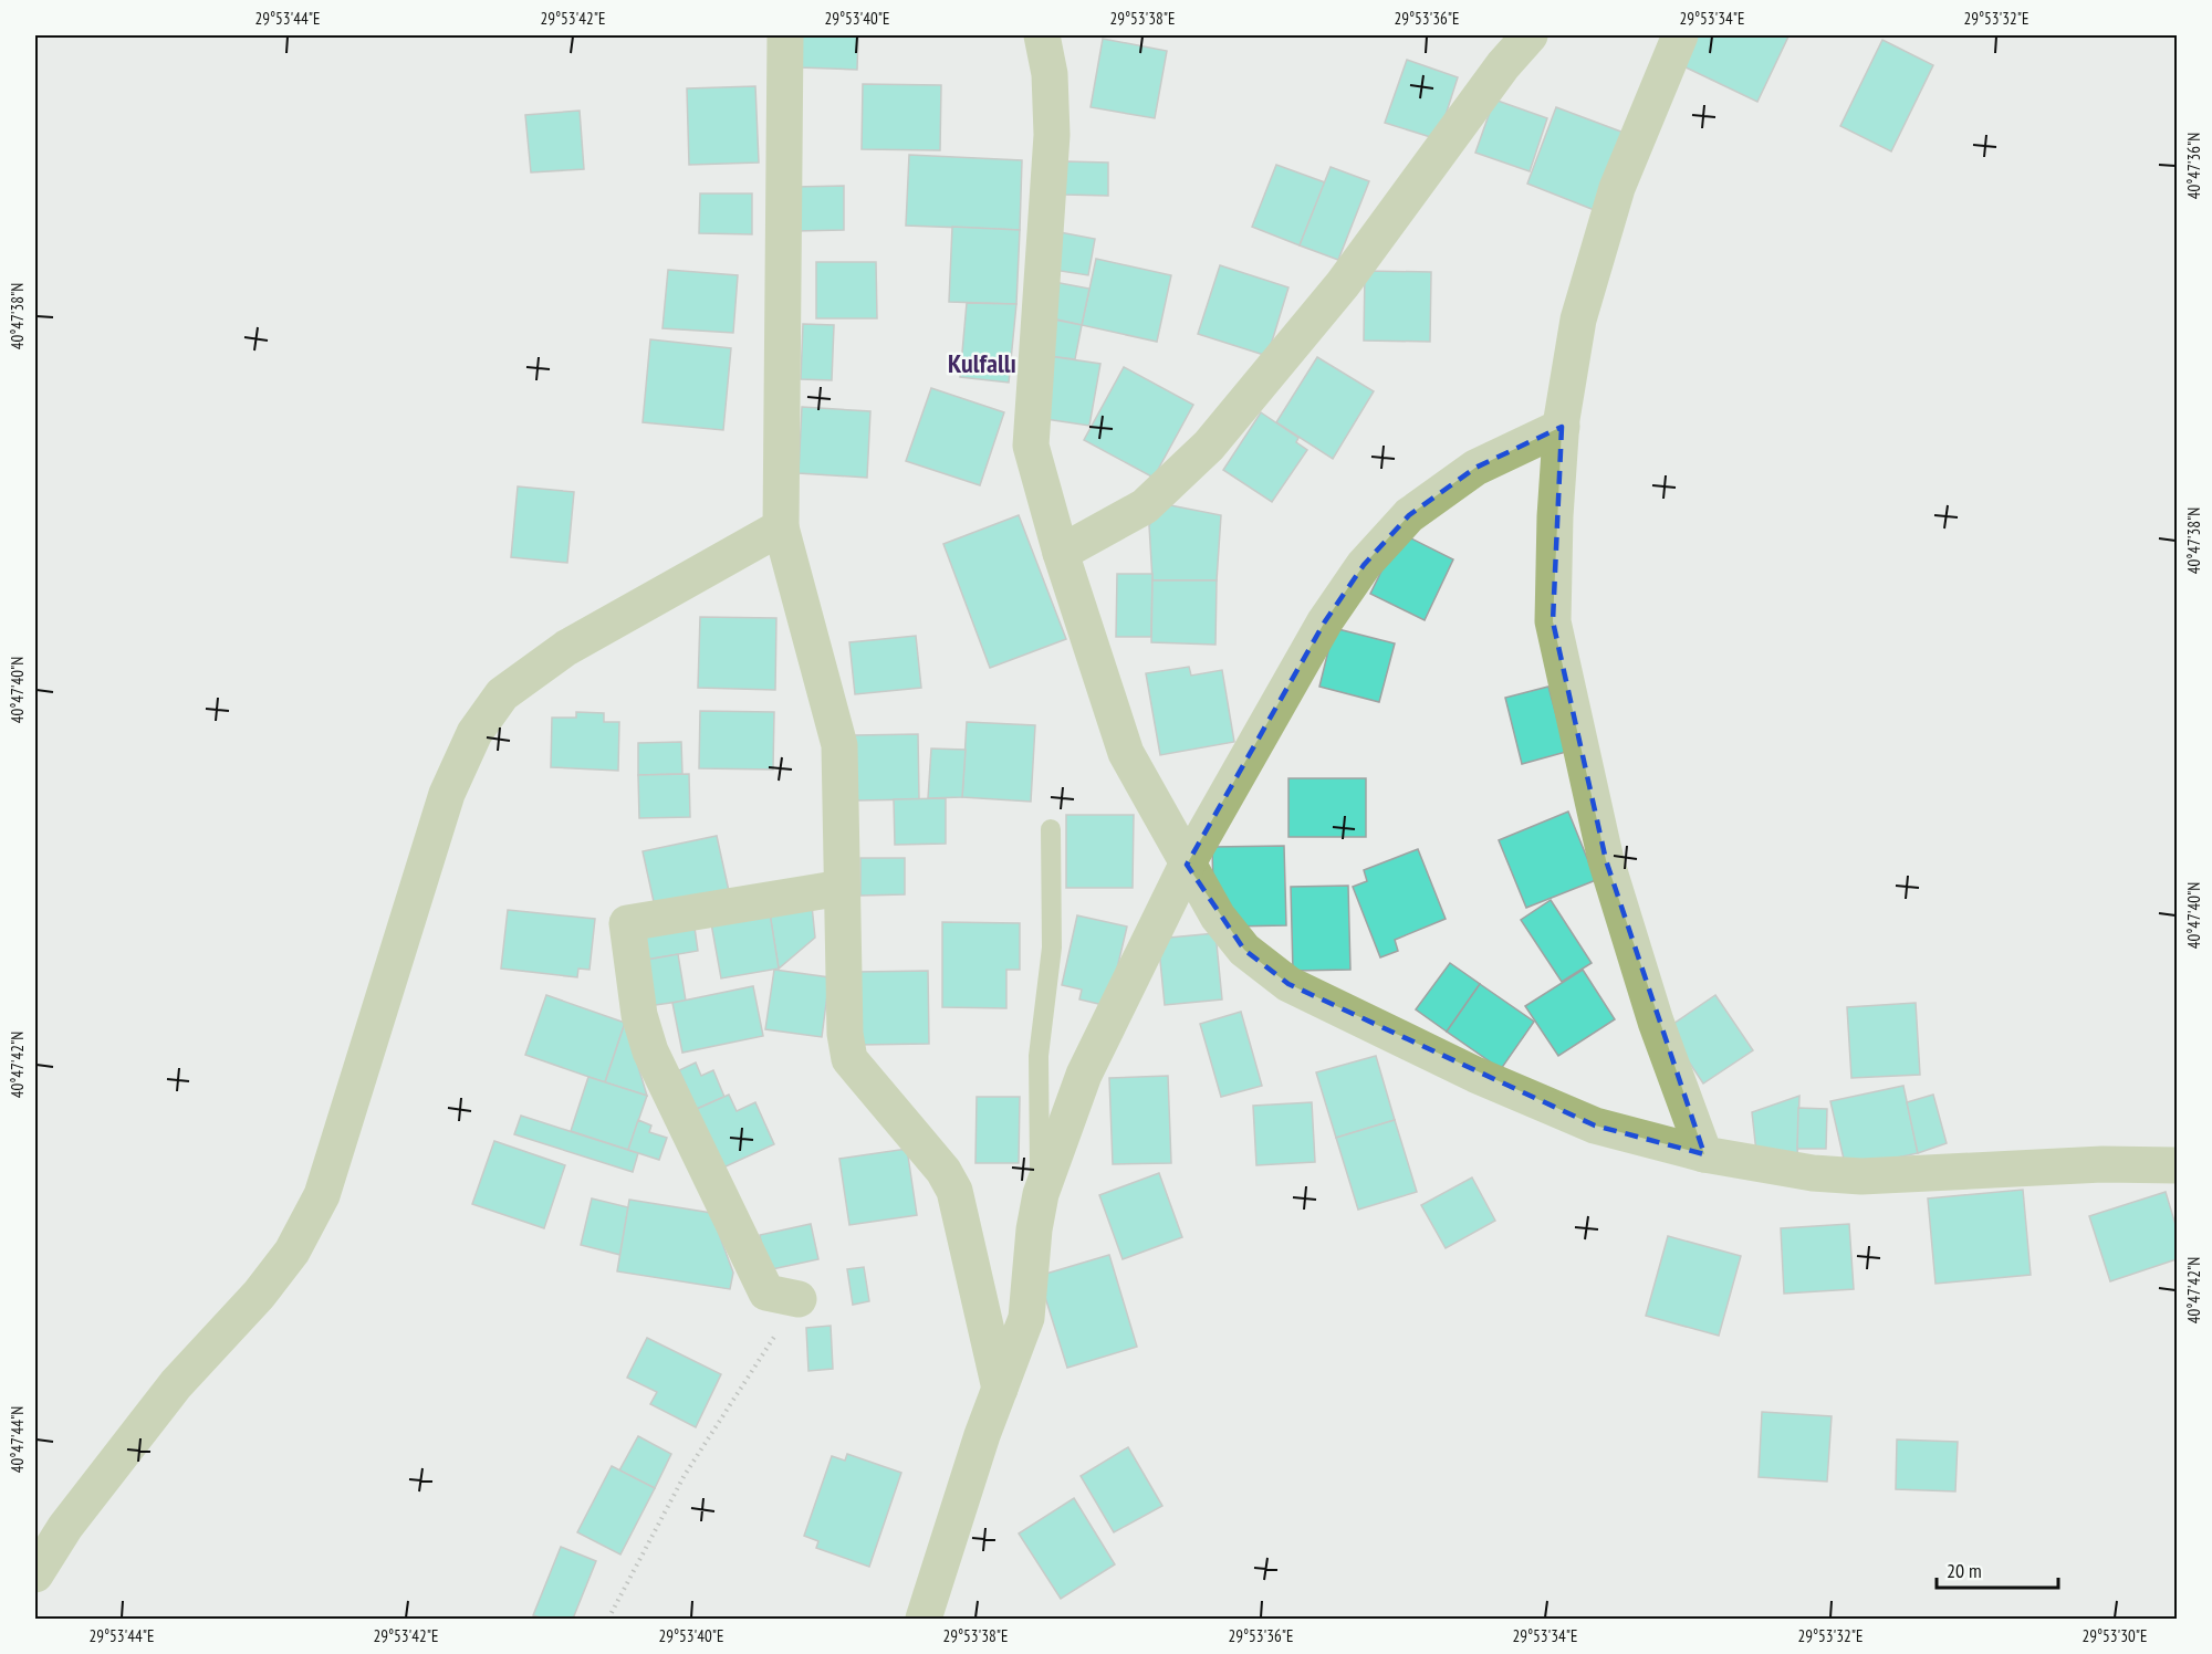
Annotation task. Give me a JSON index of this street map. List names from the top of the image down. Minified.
{"districts":["Kulfallı"],"scale_bar":"20 m","coordinates":["29°53'44\"E","29°53'42\"E","29°53'40\"E","29°53'38\"E","29°53'36\"E","29°53'34\"E","29°53'32\"E","40°47'36\"N","40°47'38\"N","40°47'40\"N","40°47'42\"N","40°47'44\"N","29°53'30\"E"]}
